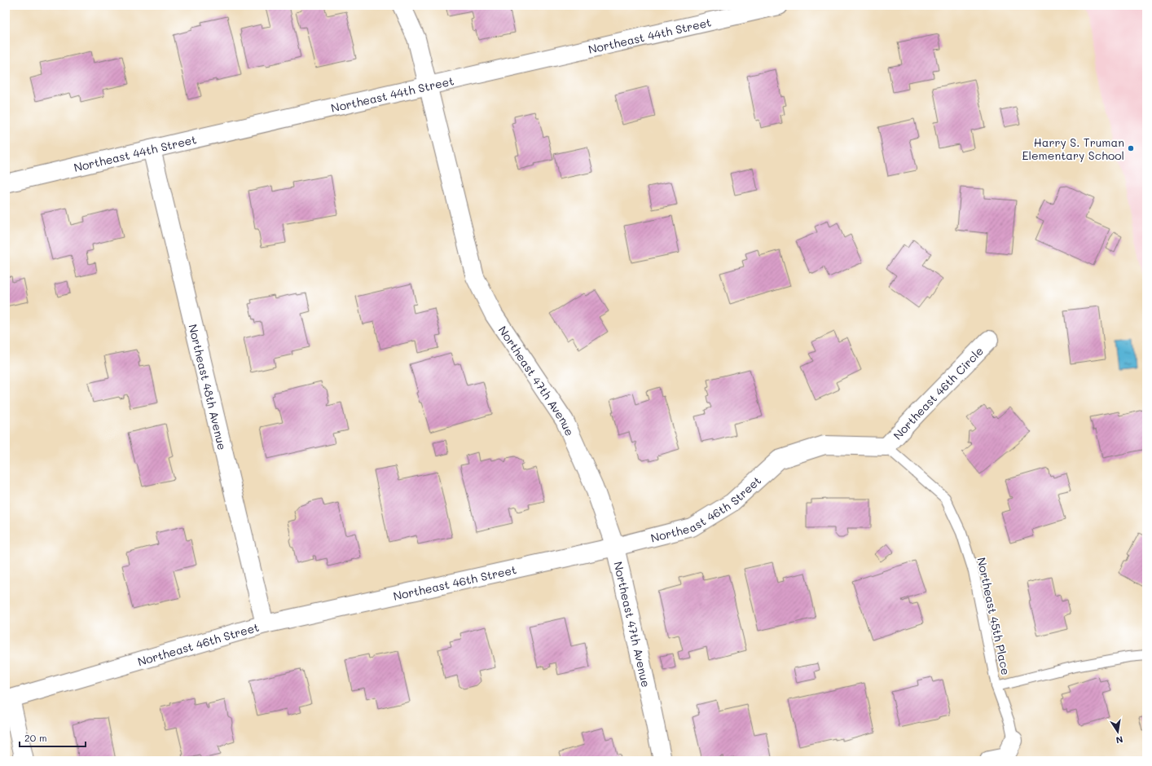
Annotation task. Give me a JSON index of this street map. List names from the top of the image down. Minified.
{"streets":{"street":["Northeast 44th Street","Northeast 47th Avenue","Northeast 48th Avenue","Northeast 46th Circle","Northeast 46th Street"],"lane":["Northeast 45th Place"]},"crossings":[["Northeast 44th Street","Northeast 47th Avenue"],["Northeast 44th Street","Northeast 48th Avenue"],["Northeast 47th Avenue","Northeast 46th Street"],["Northeast 48th Avenue","Northeast 46th Street"],["Northeast 46th Circle","Northeast 46th Street"],["Northeast 46th Circle","Northeast 45th Place"],["Northeast 46th Street","Northeast 45th Place"]],"places":["Harry S. Truman Elementary School"],"scale_bar":"20 m","north":"bottom"}
